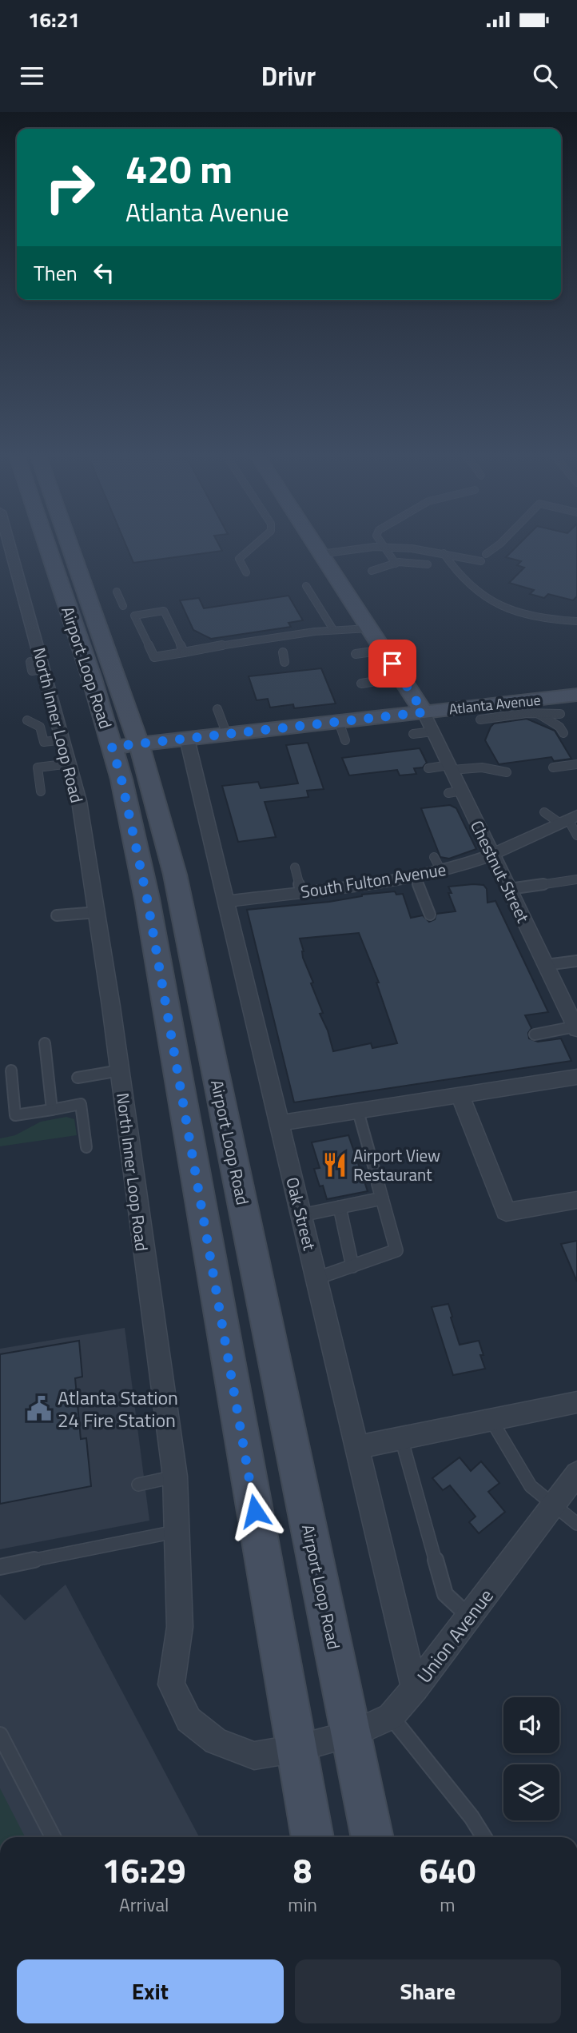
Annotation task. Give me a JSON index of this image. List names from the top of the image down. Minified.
{"streets":{"main road":["Airport Loop Road","Atlanta Avenue"],"street":["North Inner Loop Road","Chestnut Street","South Fulton Avenue","Oak Street","Union Avenue"]},"crossings":[["Airport Loop Road","Atlanta Avenue"],["Airport Loop Road","North Inner Loop Road"],["Airport Loop Road","Union Avenue"],["Atlanta Avenue","Chestnut Street"],["Atlanta Avenue","Oak Street"],["North Inner Loop Road","Union Avenue"],["Chestnut Street","South Fulton Avenue"],["South Fulton Avenue","Oak Street"],["Oak Street","Union Avenue"]],"places":{"restaurant":["Airport View Restaurant"],"public building":["Atlanta Station 24 Fire Station"]},"page":{"status":"16:21","header":"Drivr","turn":["420 m","Atlanta Avenue"],"then":"Then","eta":["16:29","Arrival","8","min","640","m"],"buttons":["Exit","Share"]}}
